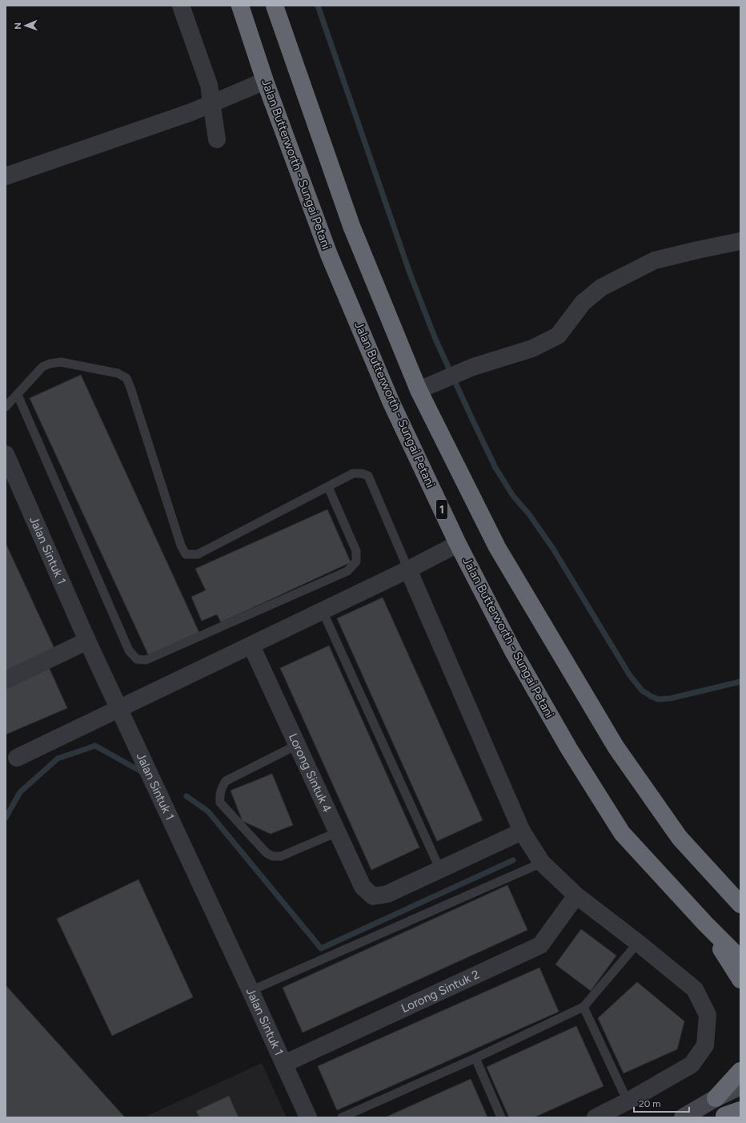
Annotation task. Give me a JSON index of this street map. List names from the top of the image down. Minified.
{"streets":{"highway":["Jalan Butterworth - Sungai Petani","1"],"street":["Jalan Sintuk 1","Lorong Sintuk 4","Lorong Sintuk 2"]},"crossings":[["Jalan Sintuk 1","Lorong Sintuk 2"]],"scale_bar":"20 m","north":"left"}
